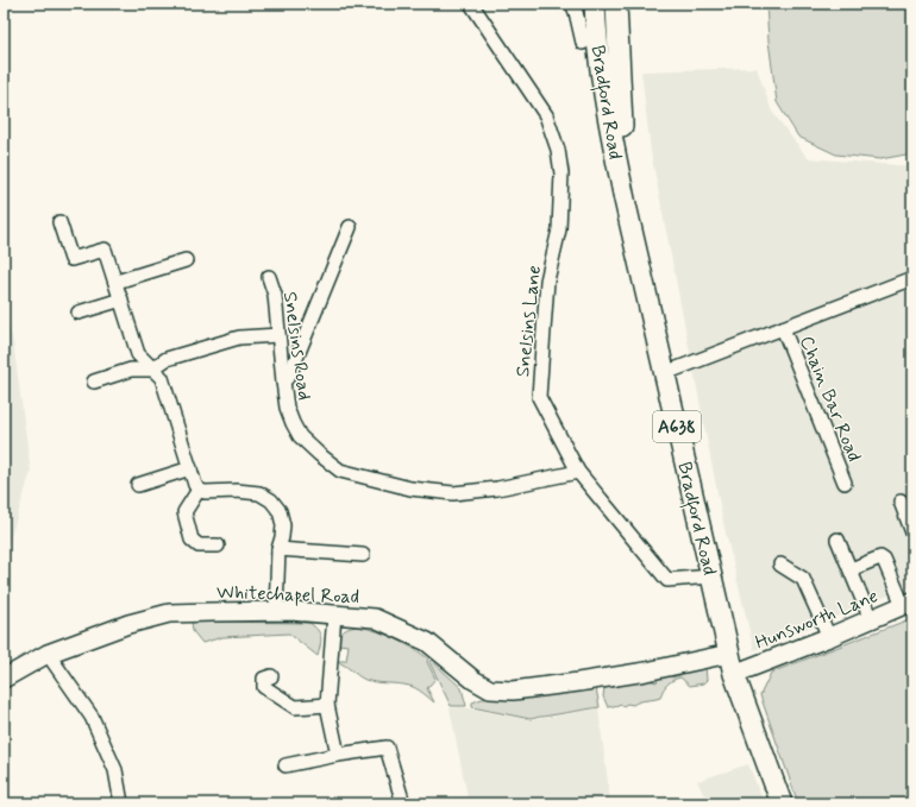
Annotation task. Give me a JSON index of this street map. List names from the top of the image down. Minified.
{"streets":{"main road":["Bradford Road","A638"],"street":["Snelsins Lane","Snelsins Road","Chain Bar Road","Whitechapel Road","Hunsworth Lane"]},"crossings":[["Bradford Road","Snelsins Lane"],["Bradford Road","Chain Bar Road"],["Bradford Road","Whitechapel Road"],["Bradford Road","Hunsworth Lane"],["Snelsins Lane","Snelsins Road"]]}
